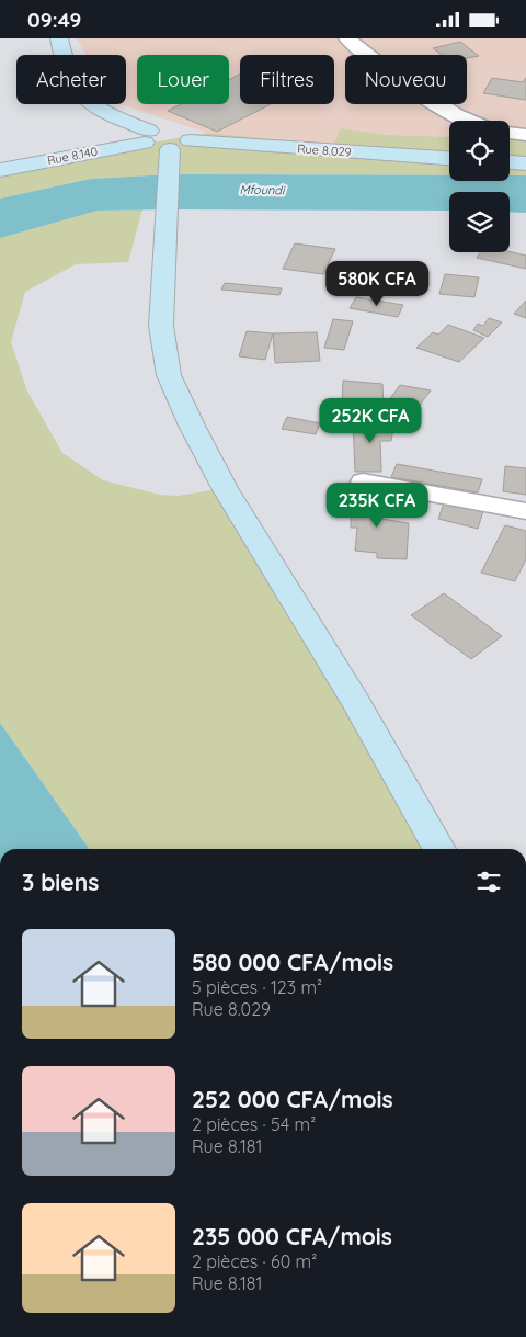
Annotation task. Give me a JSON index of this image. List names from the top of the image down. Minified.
{"streets":{"main road":["Rue 8.029","Rue 8.140"]},"crossings":[["Rue 8.029","Rue 8.140"]],"water":["Mfoundi"],"page":{"status":"09:49","chip":["Acheter","Louer","Filtres","Nouveau"],"price":["580K CFA","252K CFA","235K CFA"],"heading":"3 biens","list":[{"name":"580 000 CFA/mois","note":"5 pièces · 123 m² · Rue 8.029"},{"name":"252 000 CFA/mois","note":"2 pièces · 54 m² · Rue 8.181"},{"name":"235 000 CFA/mois","note":"2 pièces · 60 m² · Rue 8.181"}]}}
